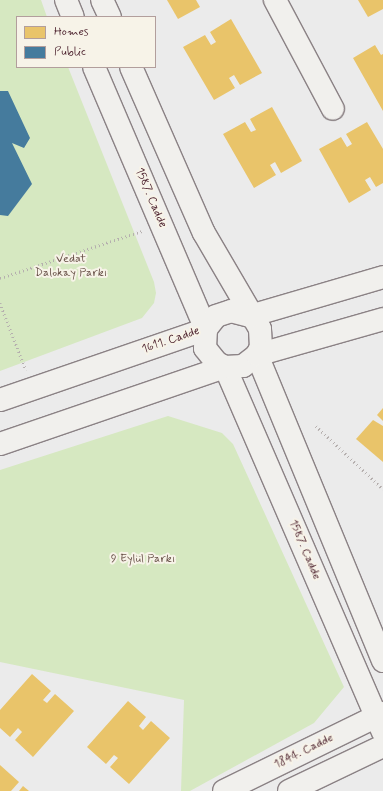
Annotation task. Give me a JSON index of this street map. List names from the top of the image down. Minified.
{"streets":{"main road":["1587. Cadde","1611. Cadde","1844. Cadde"]},"crossings":[["1587. Cadde","1611. Cadde"],["1587. Cadde","1844. Cadde"]],"parks":["Vedat Dalokay Parkı","9 Eylül Parkı"],"legend":["Homes","Public"]}
